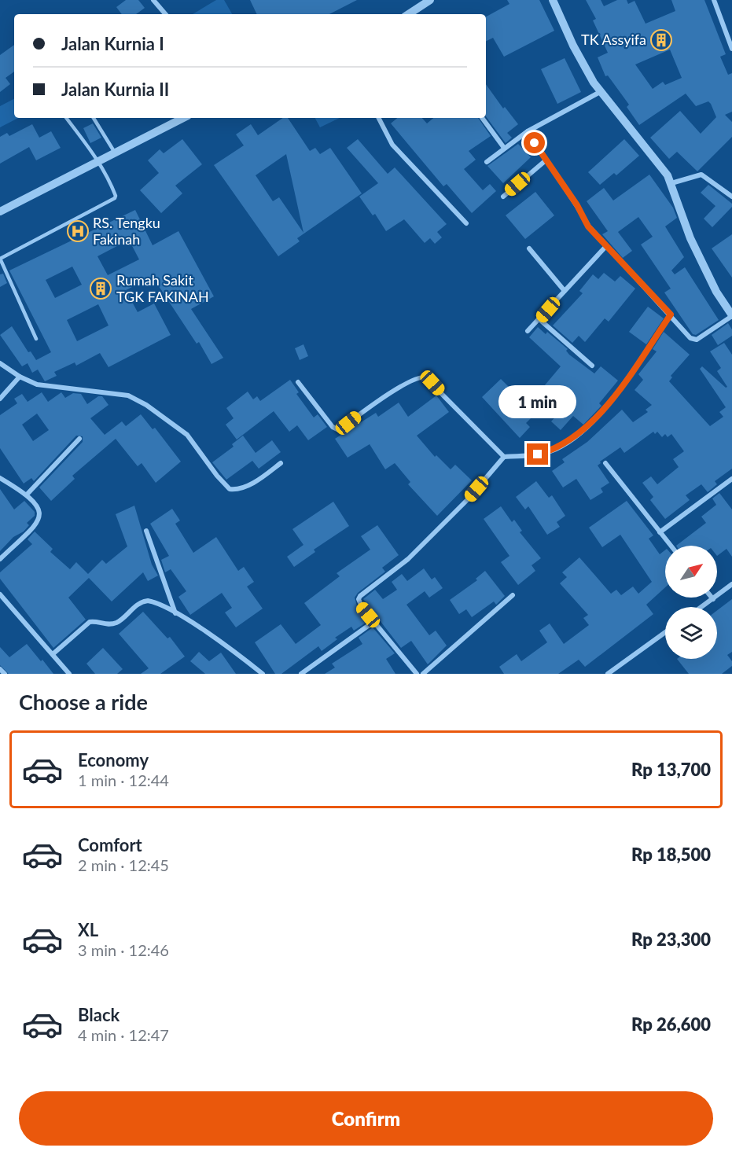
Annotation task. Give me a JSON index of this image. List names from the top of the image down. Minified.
{"places":{"building":["TK Assyifa","Rumah Sakit TGK FAKINAH"],"hospital":["RS. Tengku Fakinah"]},"north":"top right","page":{"banner":["Jalan Kurnia I","Jalan Kurnia II"],"bubble":"1 min","heading":"Choose a ride","list":[{"name":"Economy","note":"1 min · 12:44","value":"Rp 13,700"},{"name":"Comfort","note":"2 min · 12:45","value":"Rp 18,500"},{"name":"XL","note":"3 min · 12:46","value":"Rp 23,300"},{"name":"Black","note":"4 min · 12:47","value":"Rp 26,600"}],"buttons":"Confirm"}}
